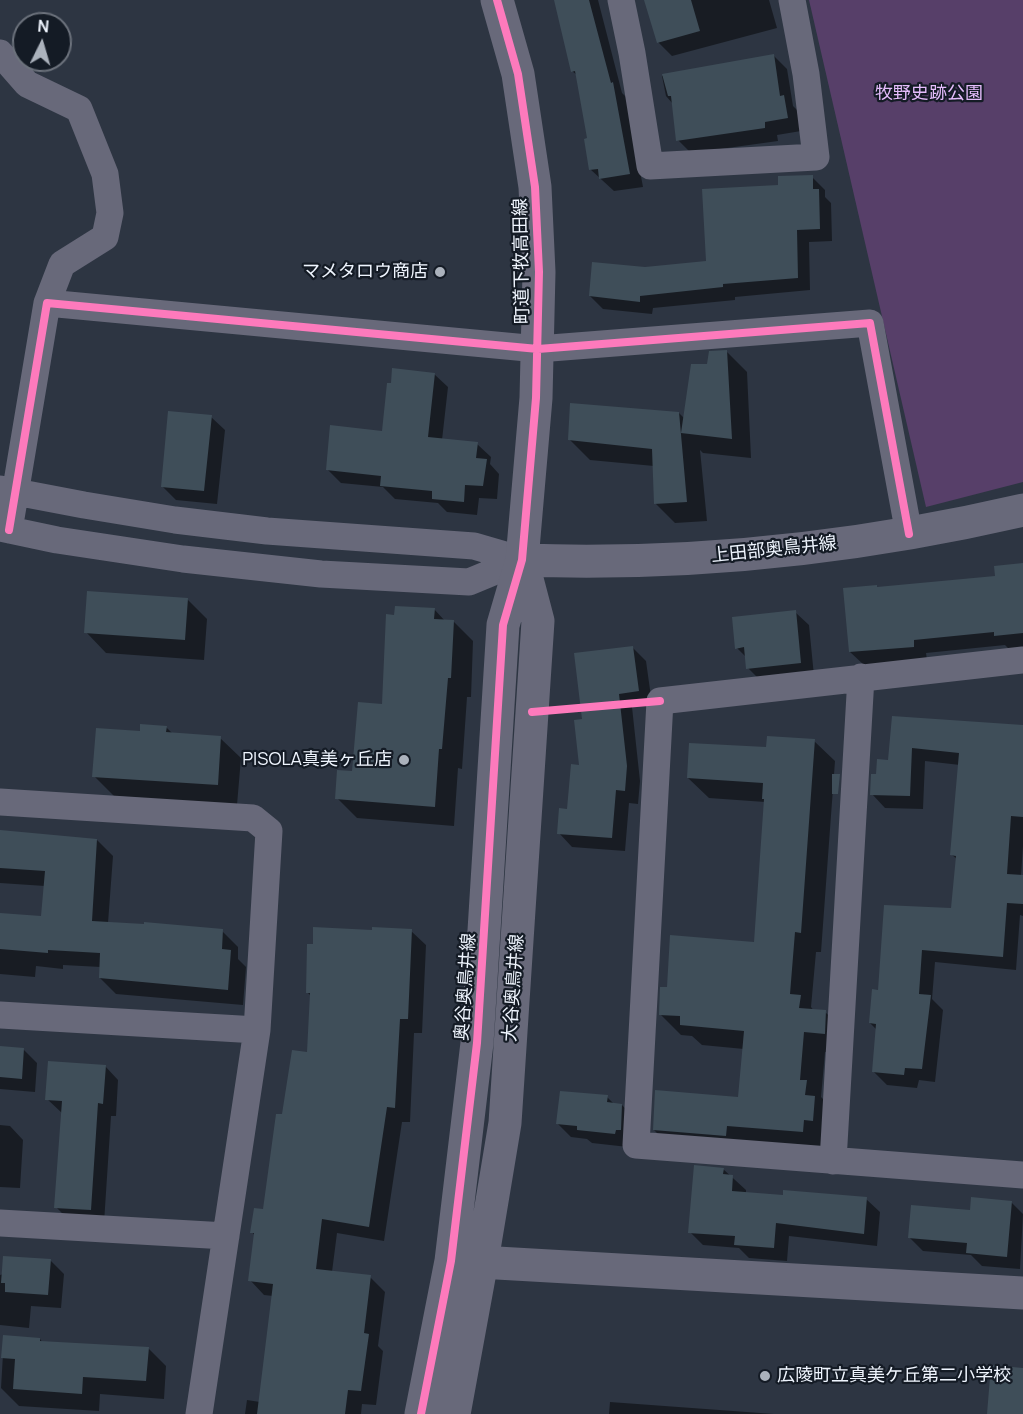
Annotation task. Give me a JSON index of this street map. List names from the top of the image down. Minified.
{"streets":{"street":["町道下牧高田線","上田部奥鳥井線","奥谷奥鳥井線"]},"crossings":[["町道下牧高田線","上田部奥鳥井線"],["町道下牧高田線","奥谷奥鳥井線"],["上田部奥鳥井線","奥谷奥鳥井線"]],"parks":["牧野史跡公園"],"places":["マメタロウ商店","PISOLA真美ヶ丘店","広陵町立真美ケ丘第二小学校"],"north":"top"}
